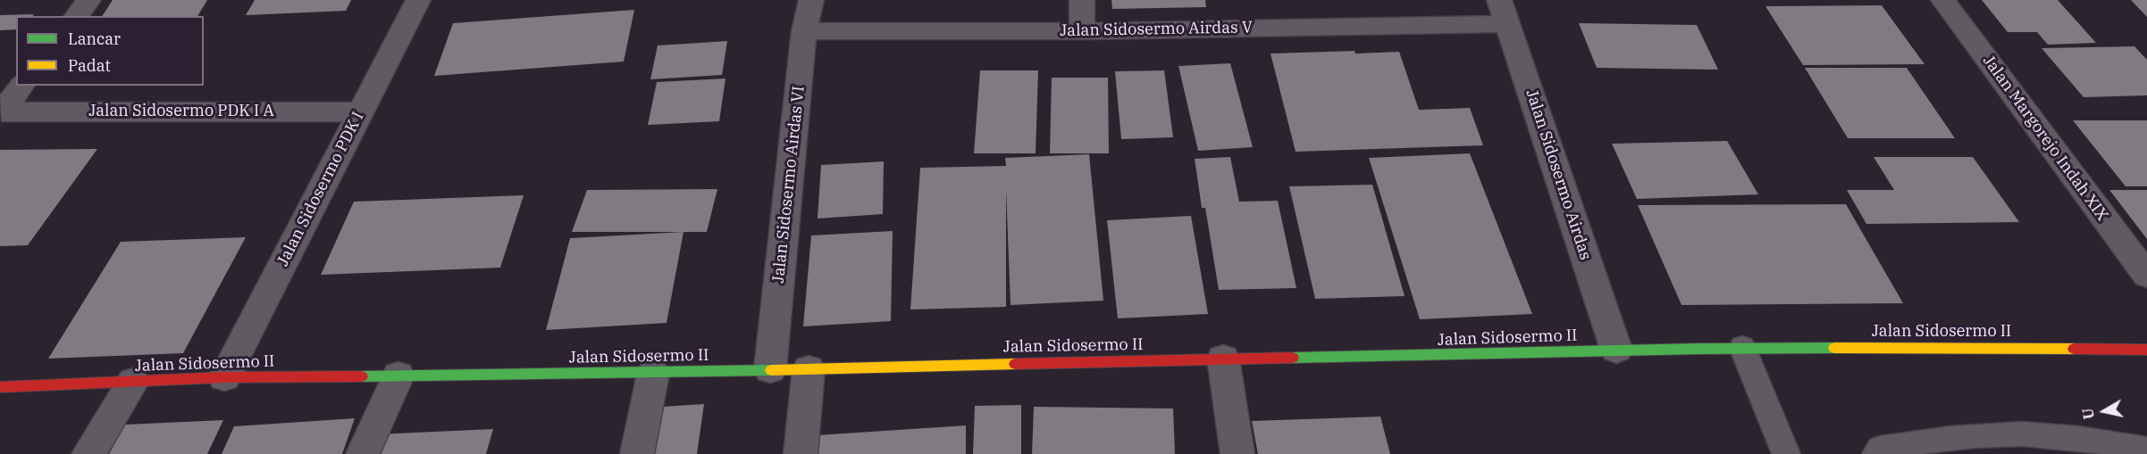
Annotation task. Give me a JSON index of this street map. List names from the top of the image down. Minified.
{"streets":{"street":["Jalan Sidosermo Airdas V","Jalan Sidosermo PDK I A","Jalan Margorejo Indah XIX","Jalan Sidosermo Airdas","Jalan Sidosermo Airdas VI","Jalan Sidosermo PDK I","Jalan Sidosermo II"]},"crossings":[["Jalan Sidosermo Airdas V","Jalan Sidosermo Airdas"],["Jalan Sidosermo Airdas V","Jalan Sidosermo Airdas VI"],["Jalan Sidosermo PDK I A","Jalan Sidosermo PDK I"],["Jalan Sidosermo Airdas","Jalan Sidosermo II"],["Jalan Sidosermo Airdas VI","Jalan Sidosermo II"],["Jalan Sidosermo PDK I","Jalan Sidosermo II"]],"legend":["Lancar","Padat"],"north":"left"}
